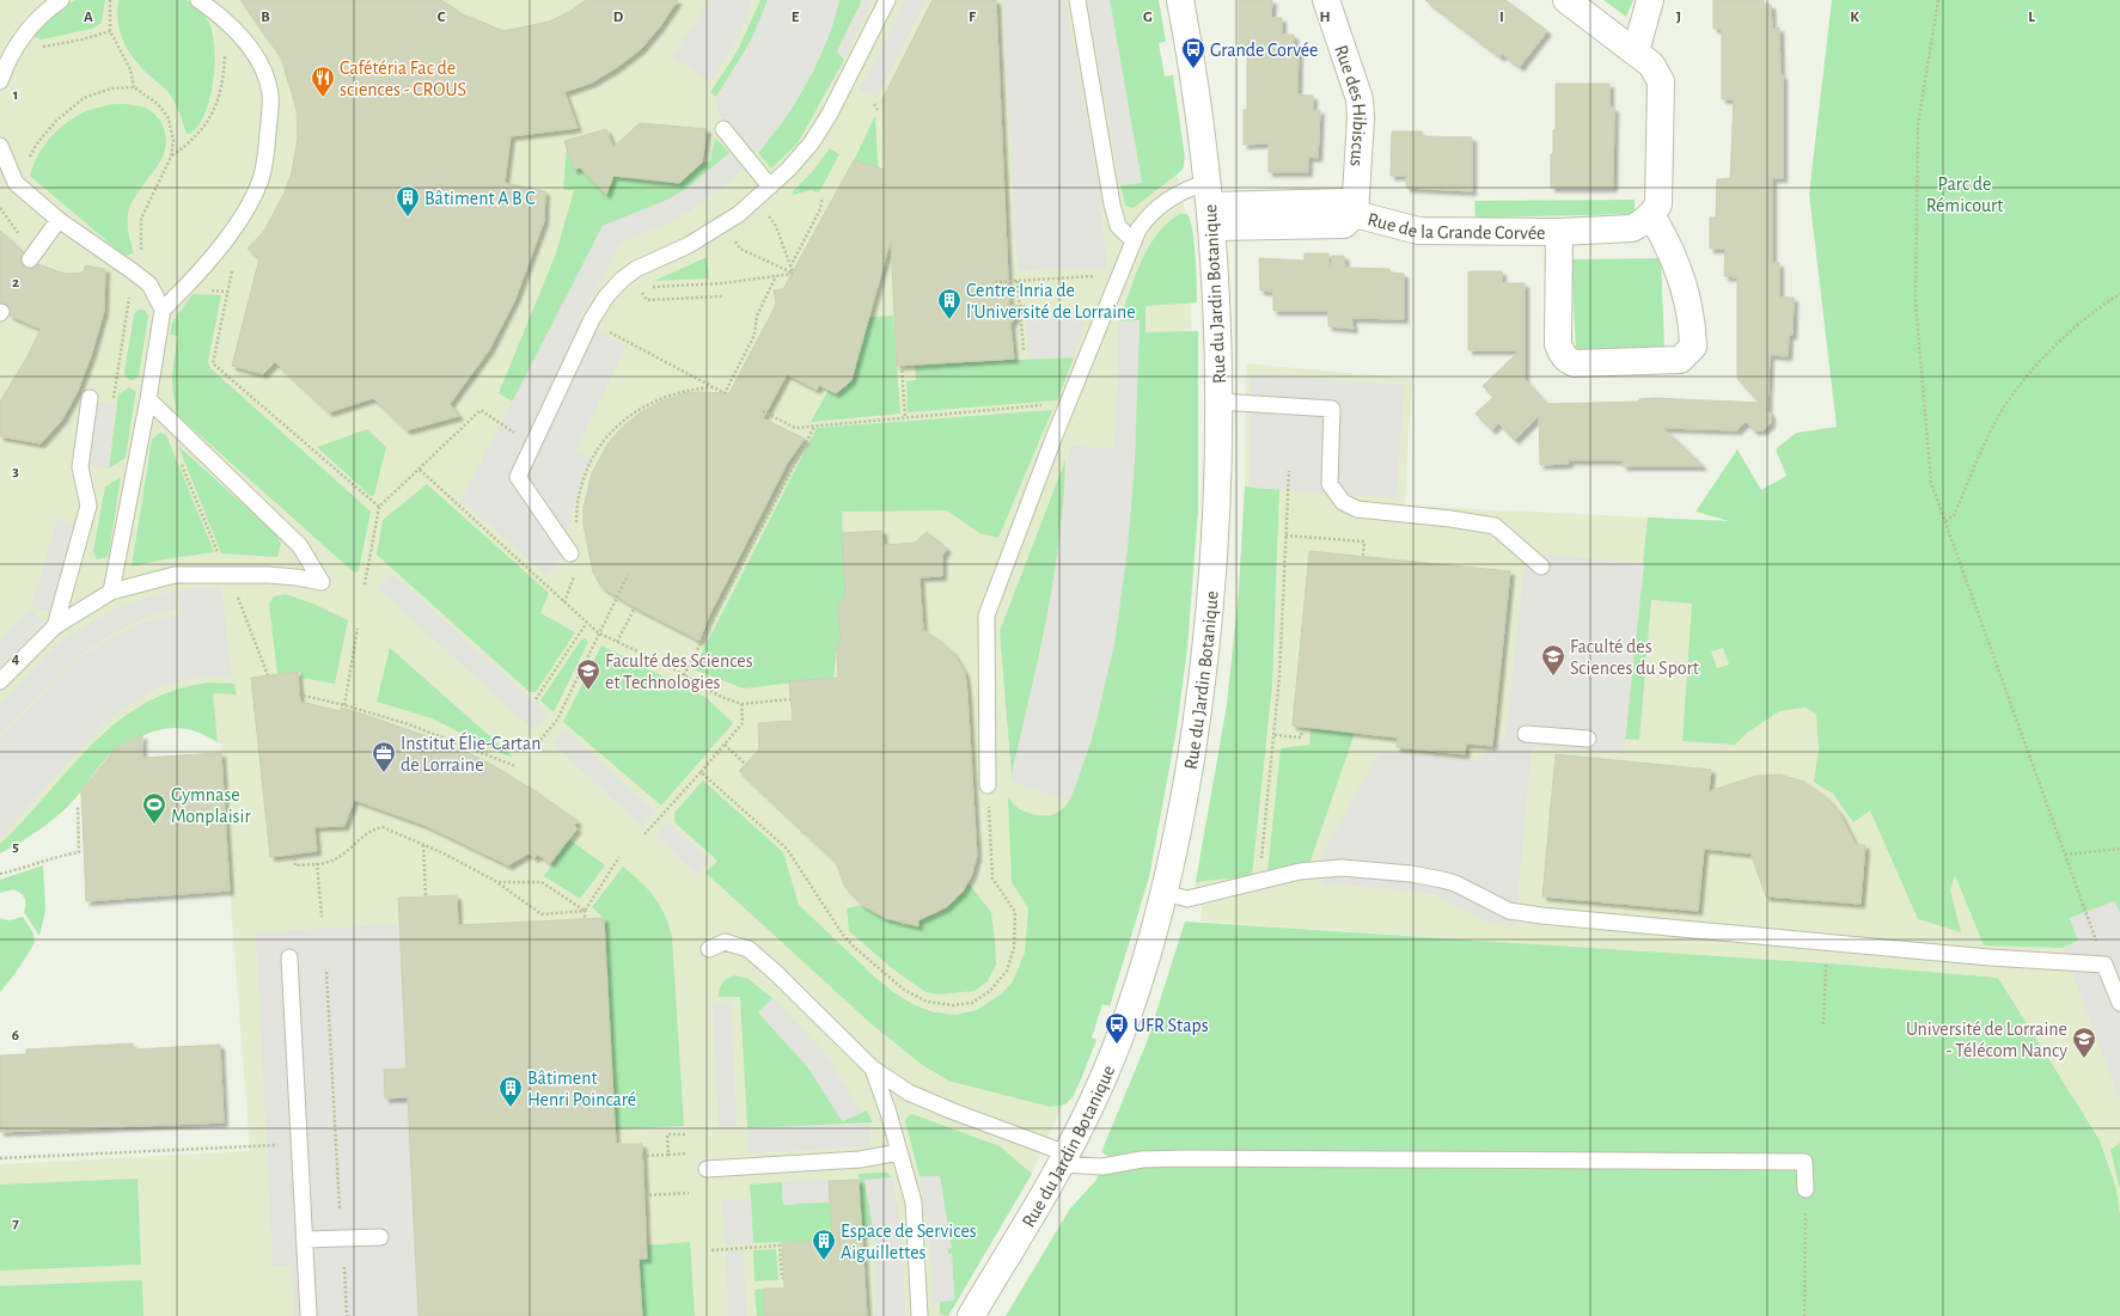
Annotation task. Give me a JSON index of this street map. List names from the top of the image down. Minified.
{"streets":{"street":["Rue des Hibiscus","Rue de la Grande Corvée","Rue du Jardin Botanique"]},"crossings":[["Rue des Hibiscus","Rue de la Grande Corvée"],["Rue de la Grande Corvée","Rue du Jardin Botanique"]],"parks":["Parc de Rémicourt"],"places":{"bus stop":["Grande Corvée","UFR Staps"],"restaurant":["Cafétéria Fac de sciences - CROUS"],"building":["Bâtiment A B C","Centre Inria de l'Université de Lorraine","Bâtiment Henri Poincaré","Espace de Services Aiguillettes"],"school or university":["Faculté des Sciences du Sport","Faculté des Sciences et Technologies","Université de Lorraine - Télécom Nancy"],"office":["Institut Élie-Cartan de Lorraine"],"sports":["Gymnase Monplaisir"]},"grid":{"columns":["A","B","C","D","E","F","G","H","I","J","K","L"],"rows":["1","2","3","4","5","6","7"]}}
